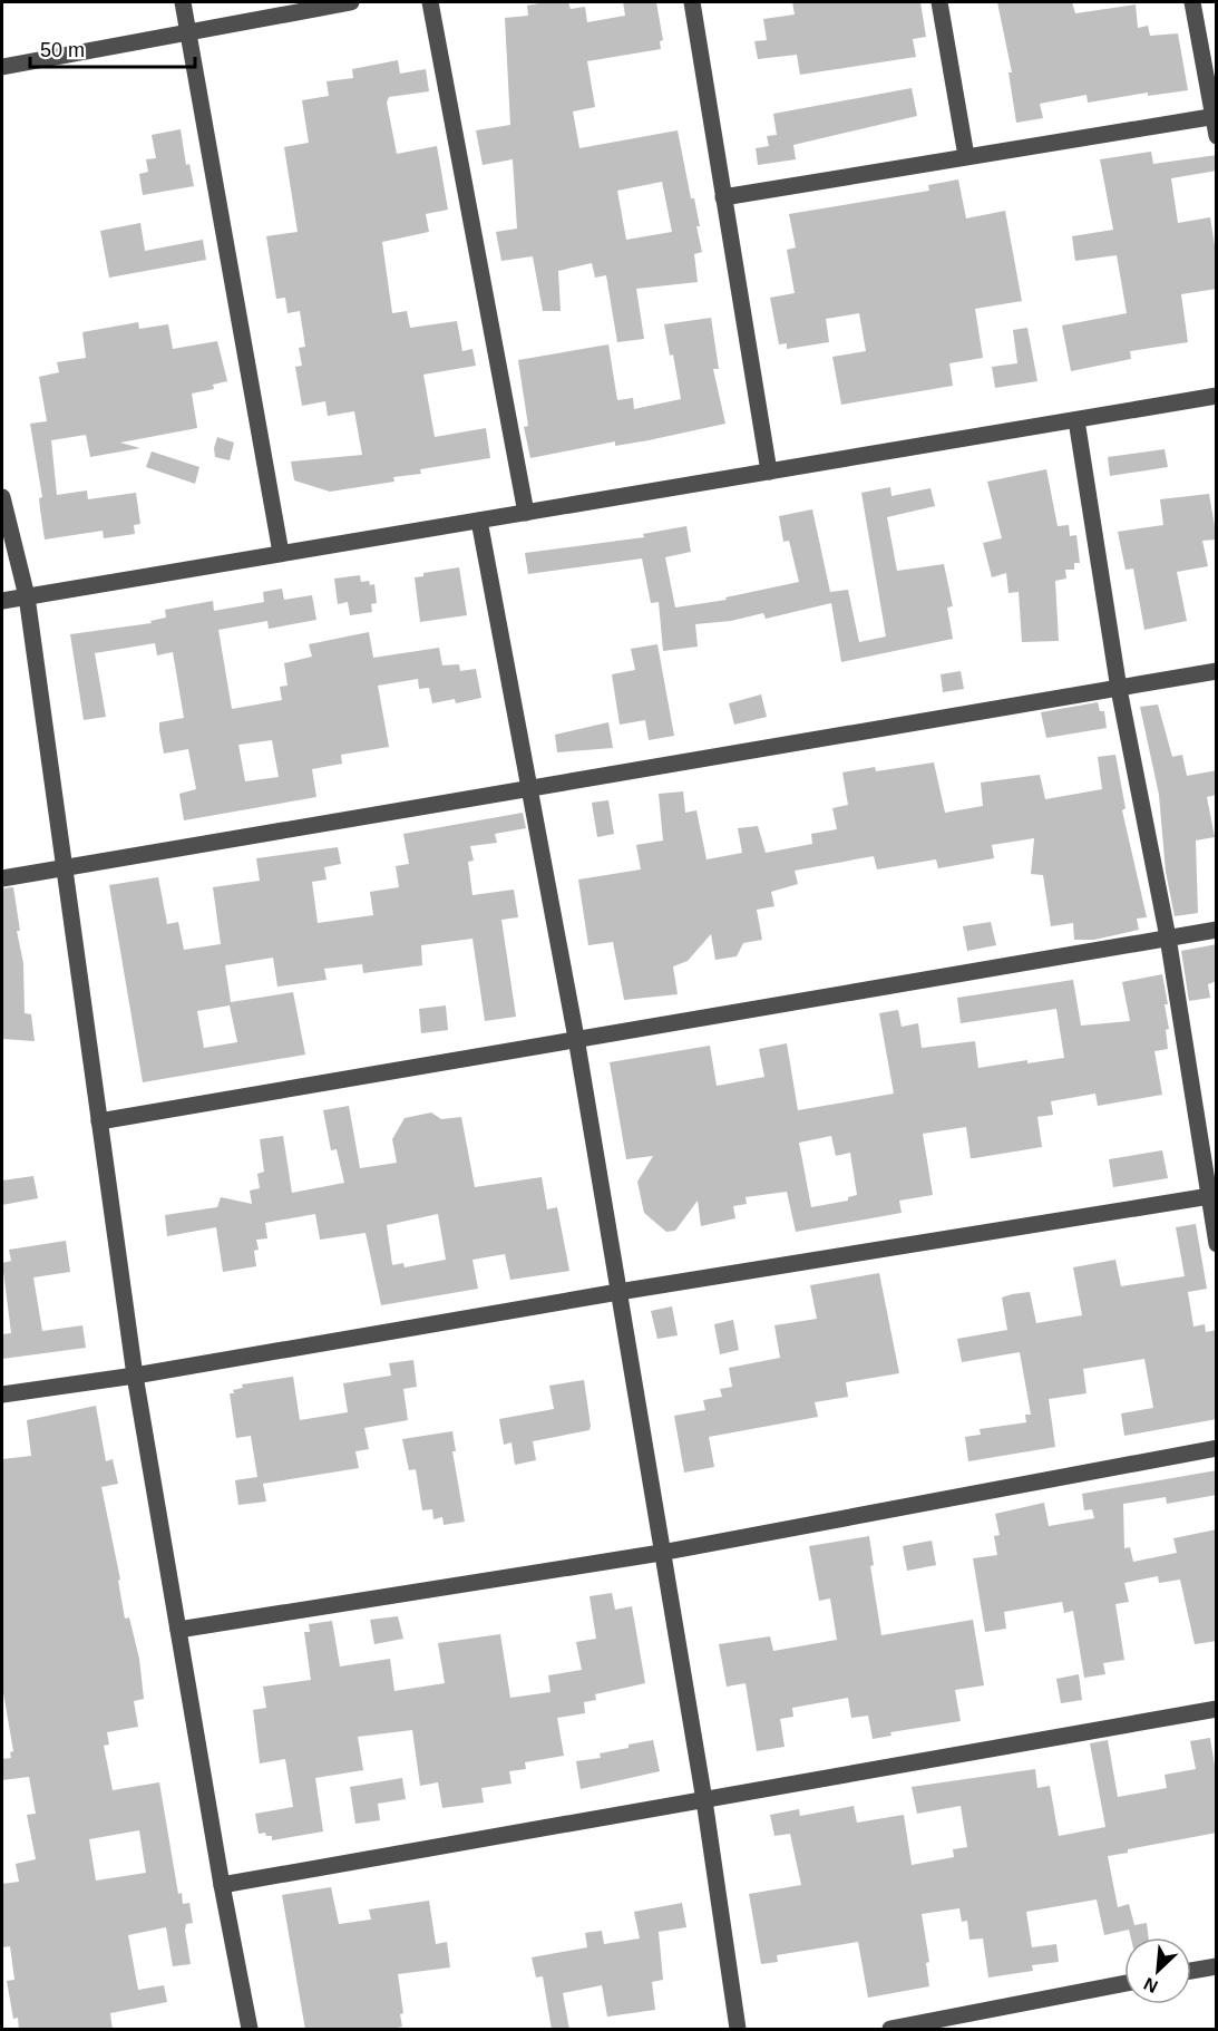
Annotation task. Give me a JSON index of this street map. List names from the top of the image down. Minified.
{"scale_bar":"50 m","north":"bottom left"}
